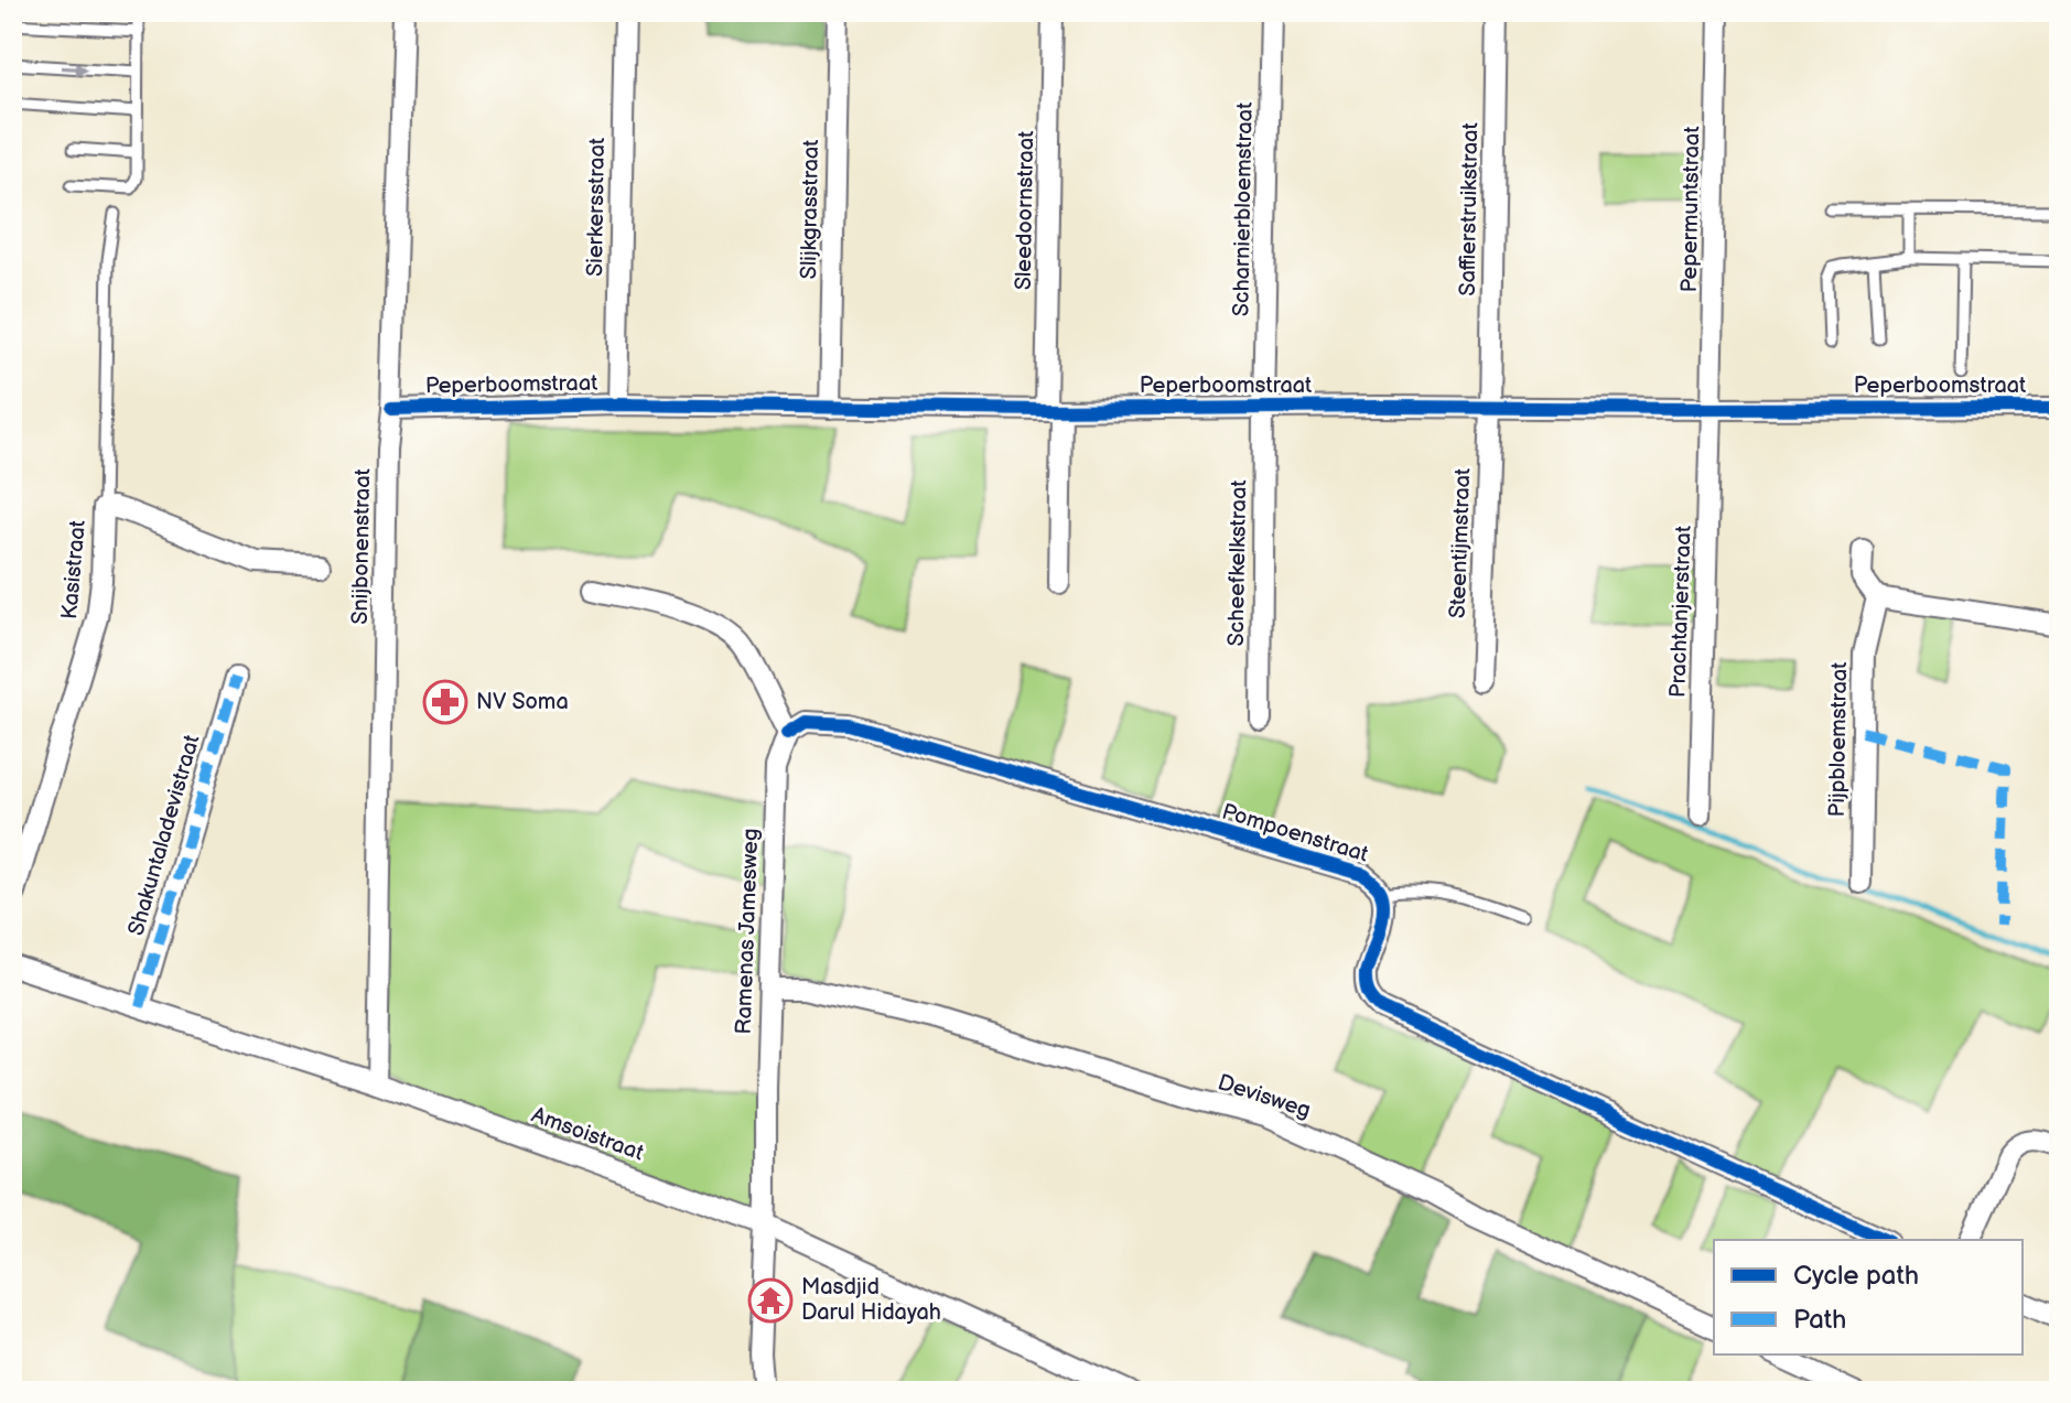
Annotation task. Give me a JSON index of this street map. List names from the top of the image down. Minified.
{"streets":{"street":["Sierkersstraat","Slijkgrasstraat","Scharnierbloemstraat","Saffierstruikstraat","Pepermuntstraat","Sleedoornstraat","Peperboomstraat","Steentijmstraat","Snijbonenstraat","Scheefkelkstraat","Kasistraat","Prachtanjerstraat","Pijpbloemstraat","Pompoenstraat","Shakuntaladevistraat","Ramenas Jamesweg","Devisweg","Amsoistraat"]},"crossings":[["Sierkersstraat","Peperboomstraat"],["Slijkgrasstraat","Peperboomstraat"],["Scharnierbloemstraat","Peperboomstraat"],["Scharnierbloemstraat","Scheefkelkstraat"],["Saffierstruikstraat","Peperboomstraat"],["Saffierstruikstraat","Steentijmstraat"],["Pepermuntstraat","Peperboomstraat"],["Pepermuntstraat","Prachtanjerstraat"],["Sleedoornstraat","Peperboomstraat"],["Peperboomstraat","Steentijmstraat"],["Peperboomstraat","Snijbonenstraat"],["Peperboomstraat","Scheefkelkstraat"],["Peperboomstraat","Prachtanjerstraat"],["Snijbonenstraat","Amsoistraat"],["Pompoenstraat","Ramenas Jamesweg"],["Shakuntaladevistraat","Amsoistraat"],["Ramenas Jamesweg","Devisweg"],["Ramenas Jamesweg","Amsoistraat"]],"places":{"pharmacy":["NV Soma"],"temple":["Masdjid Darul Hidayah"]},"legend":["Cycle path","Path"]}
